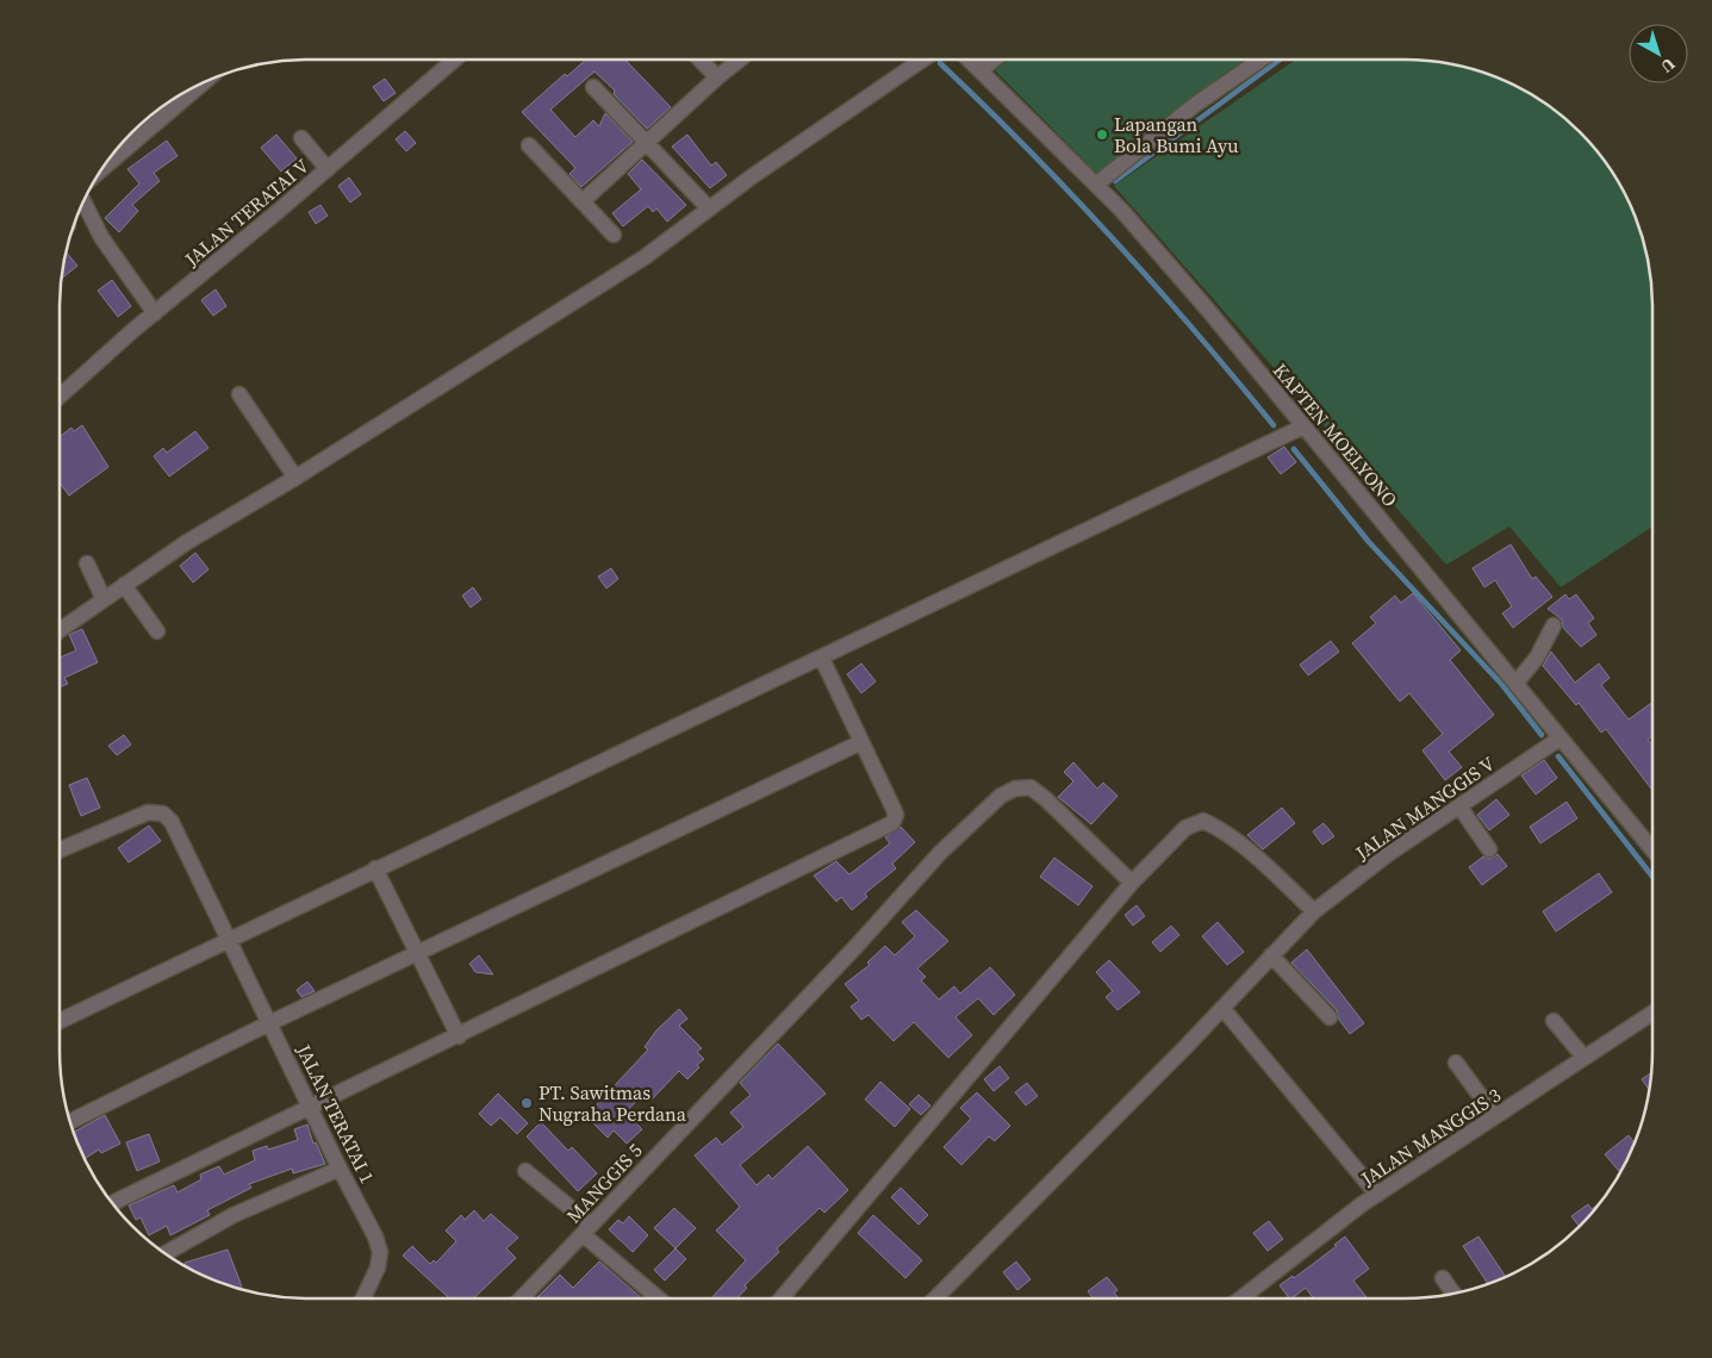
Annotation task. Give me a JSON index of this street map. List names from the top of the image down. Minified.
{"streets":{"street":["JALAN TERATAI V","KAPTEN MOELYONO","JALAN MANGGIS V","JALAN TERATAI 1","JALAN MANGGIS 3","MANGGIS 5"]},"crossings":[["KAPTEN MOELYONO","JALAN MANGGIS V"]],"places":["Lapangan Bola Bumi Ayu","PT. Sawitmas Nugraha Perdana"],"north":"bottom right"}
